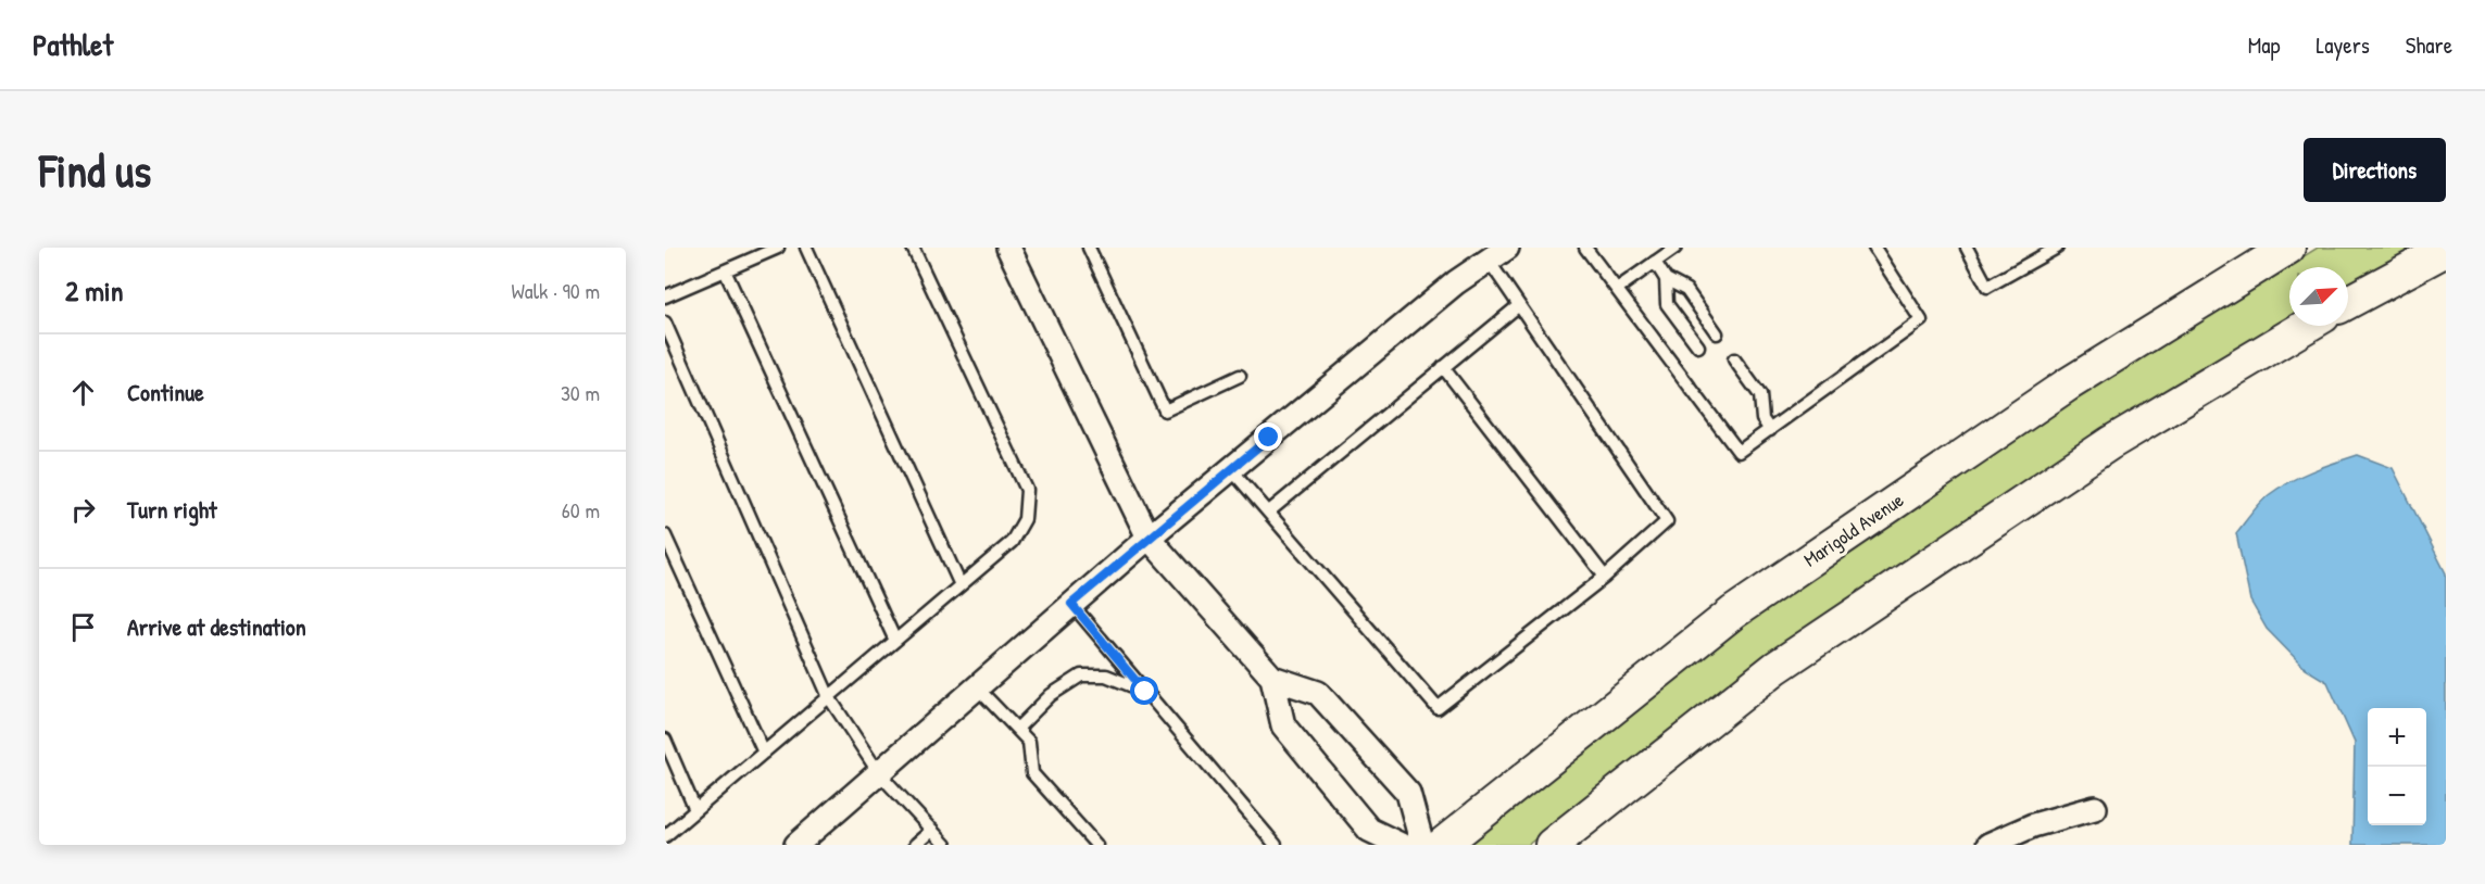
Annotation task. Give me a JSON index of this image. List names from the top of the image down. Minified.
{"streets":{"main road":["Marigold Avenue"]},"north":"top right","page":{"header":"Pathlet","nav":["Map","Layers","Share"],"buttons":"Directions","title":"Find us","heading":["2 min","Walk · 90 m"],"list":[["Continue","30 m"],["Turn right","60 m"],"Arrive at destination"],"map_buttons":["+","−"]}}
